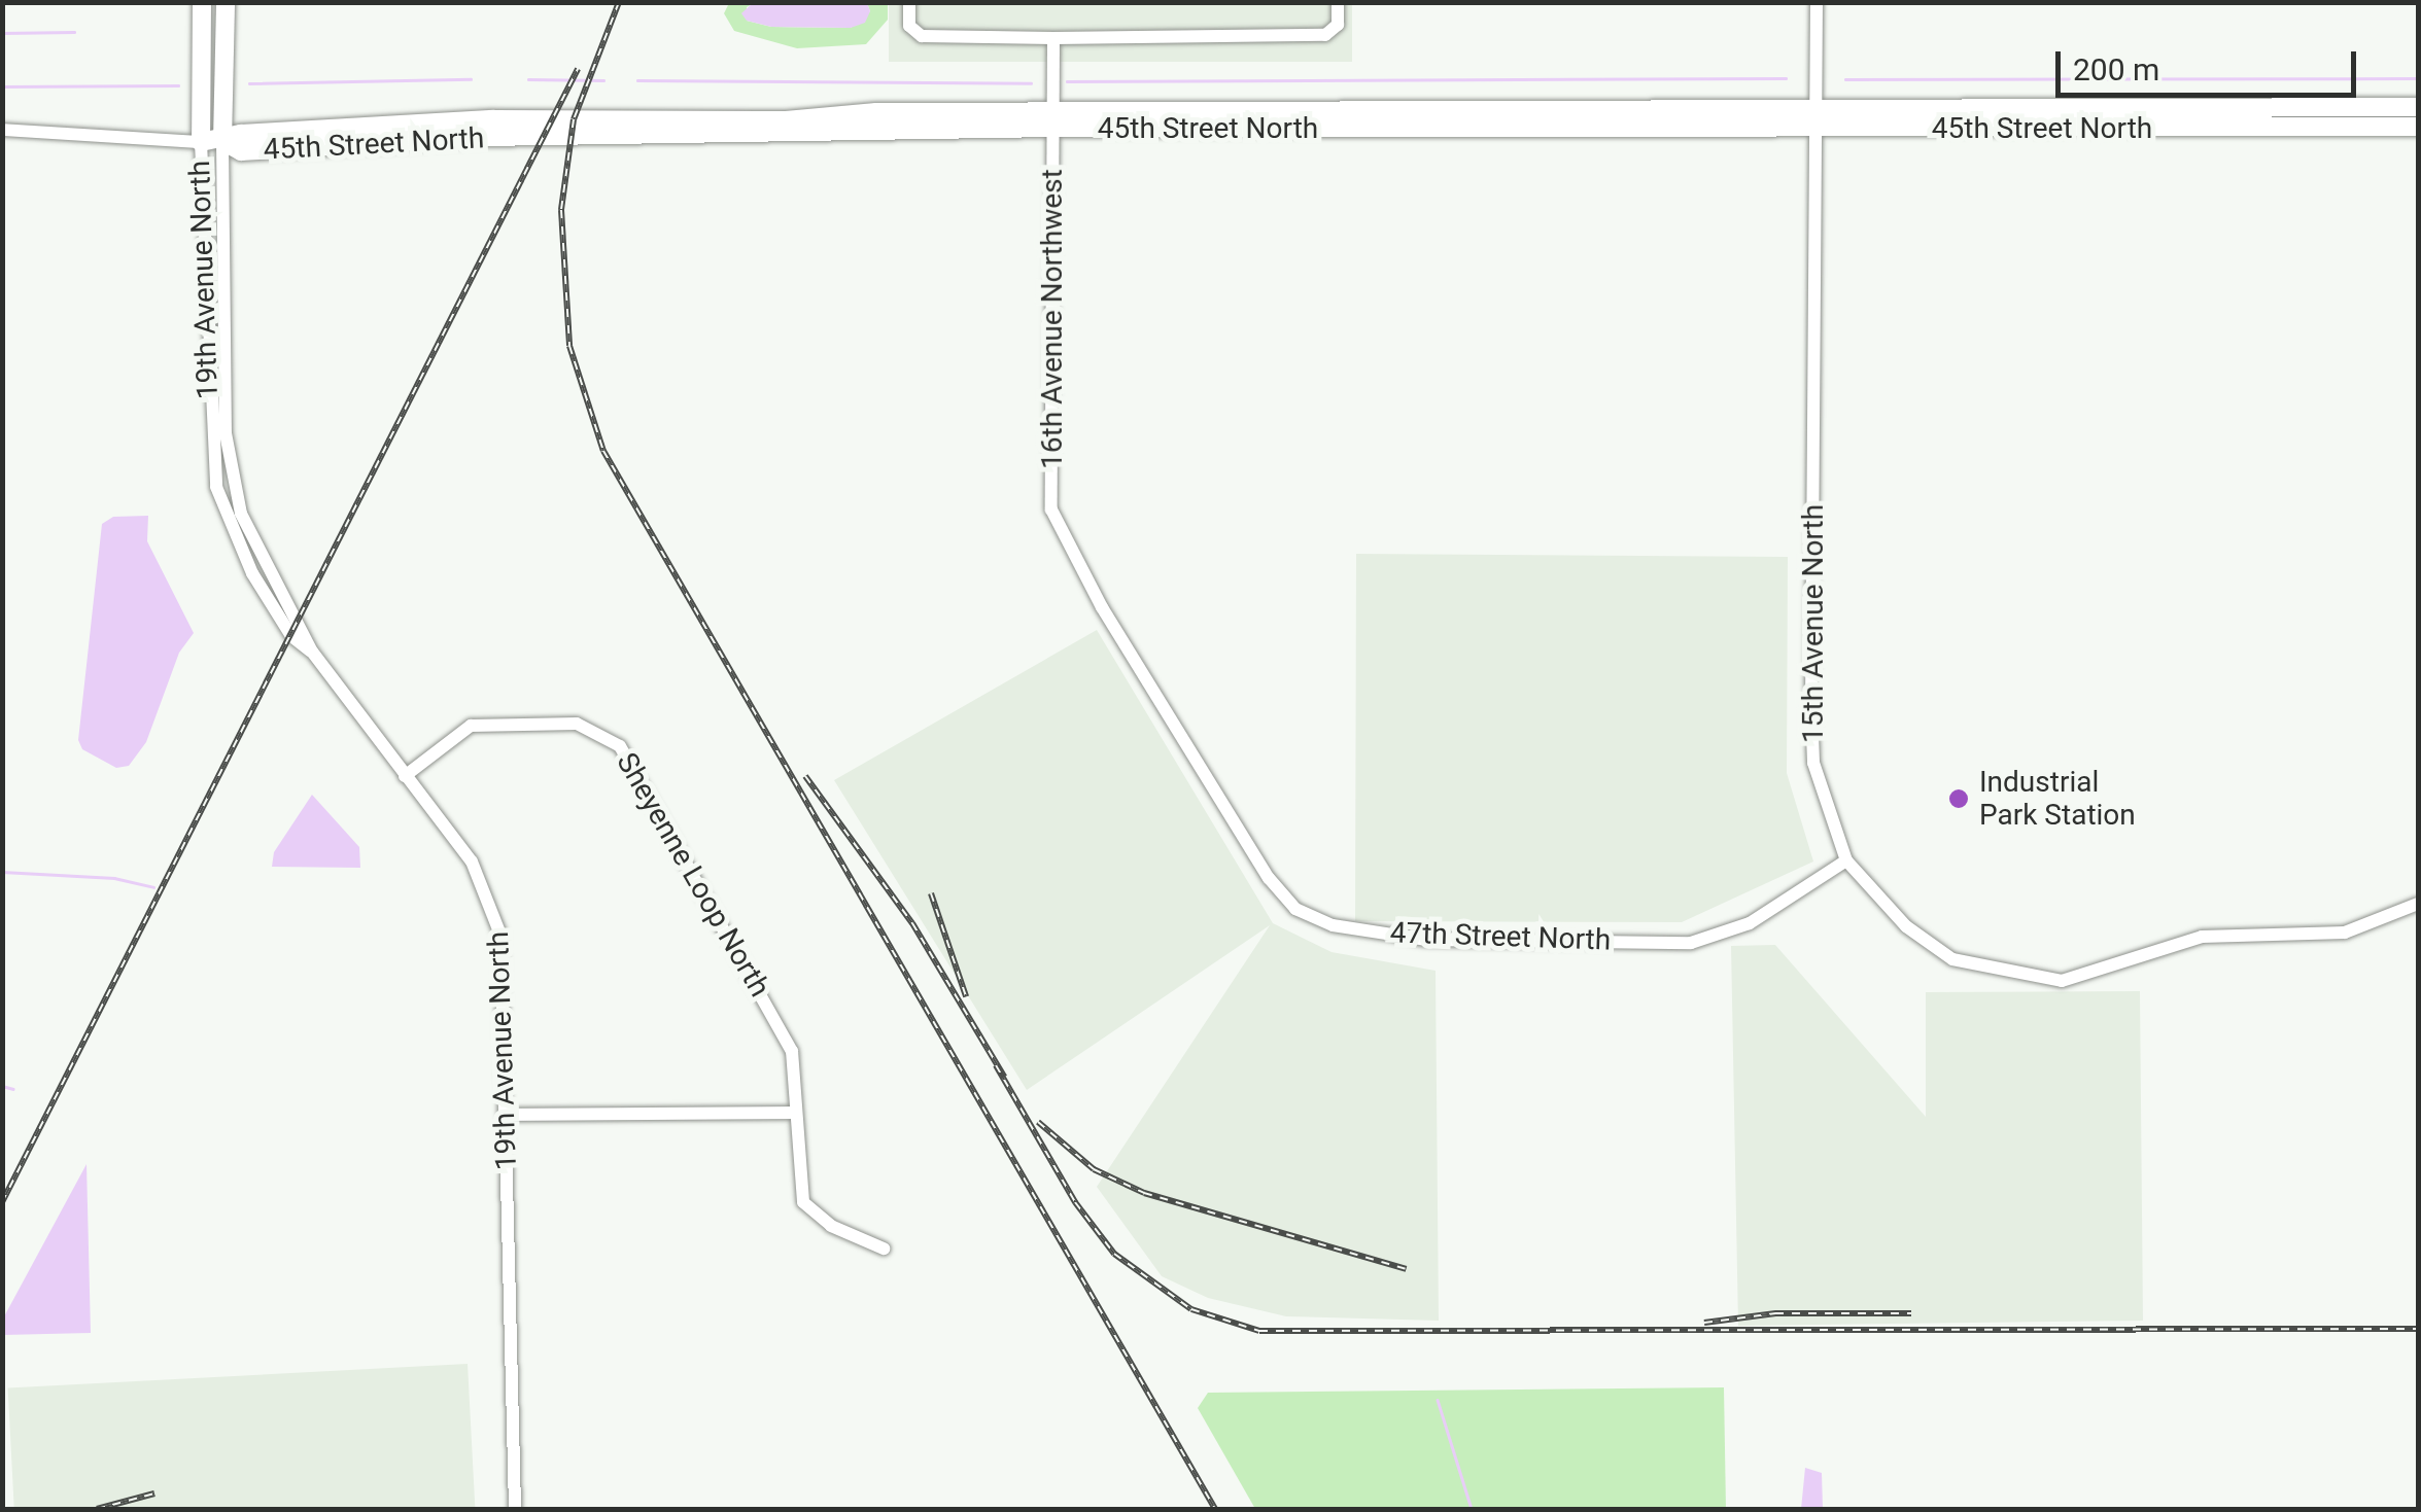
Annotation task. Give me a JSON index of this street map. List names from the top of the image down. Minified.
{"streets":{"main road":["45th Street North","19th Avenue North"],"street":["16th Avenue Northwest","15th Avenue North","Sheyenne Loop North","47th Street North"]},"crossings":[["45th Street North","19th Avenue North"],["45th Street North","16th Avenue Northwest"],["45th Street North","15th Avenue North"],["19th Avenue North","Sheyenne Loop North"],["16th Avenue Northwest","47th Street North"],["15th Avenue North","47th Street North"]],"places":["Industrial Park Station"],"scale_bar":"200 m"}
